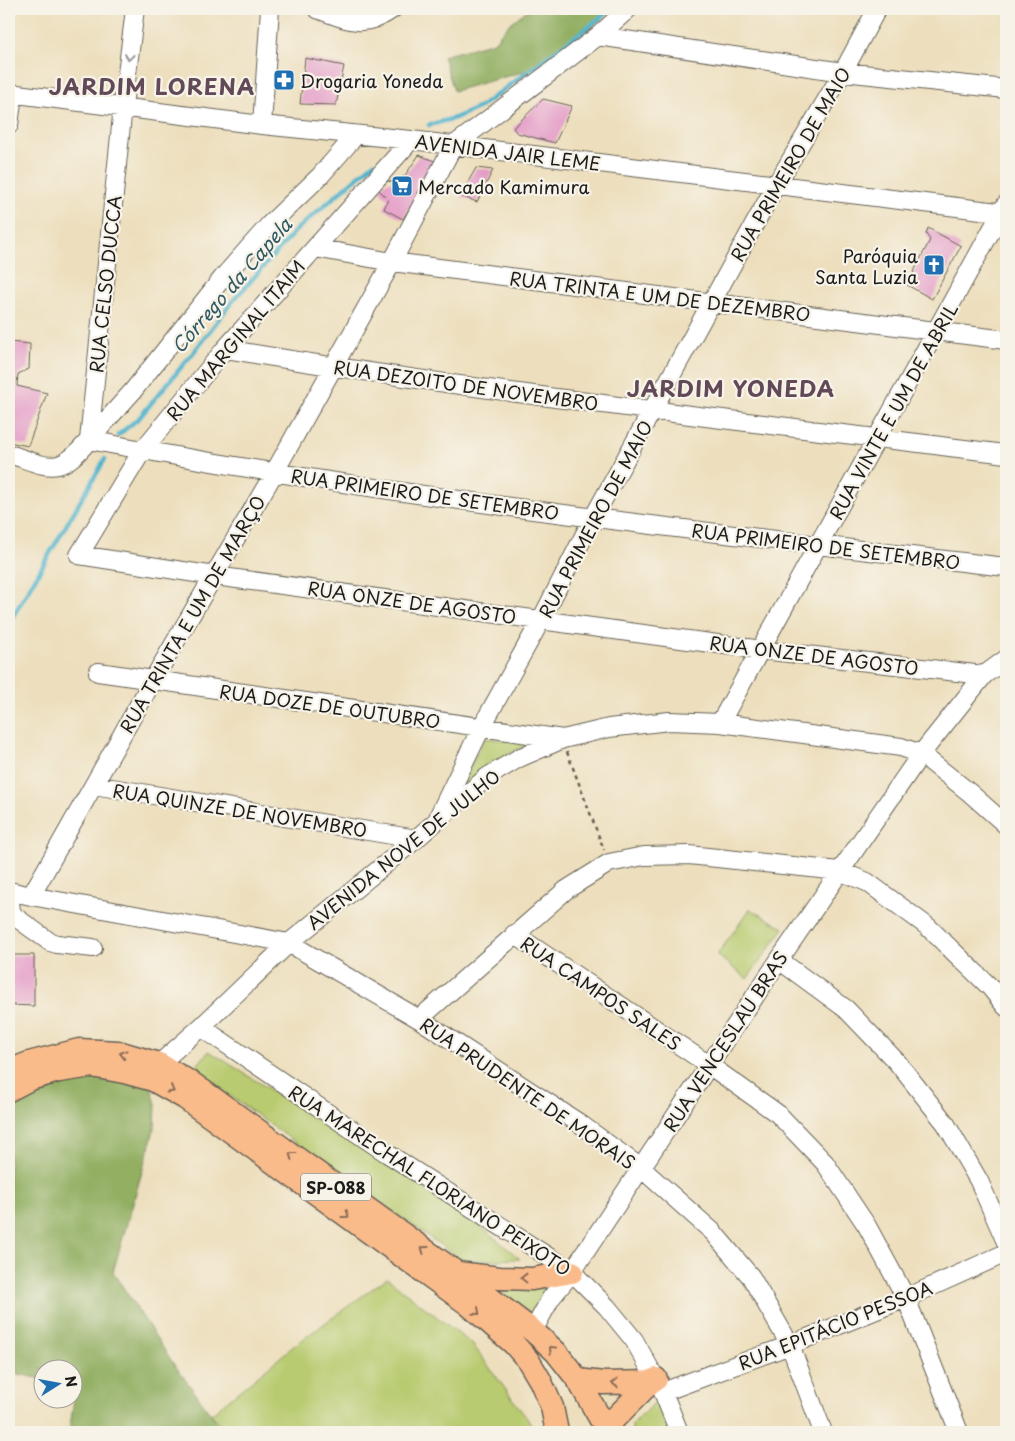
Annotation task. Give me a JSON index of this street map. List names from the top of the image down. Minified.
{"streets":{"main road":["SP-088"],"street":["AVENIDA JAIR LEME","RUA PRIMEIRO DE MAIO","RUA CELSO DUCCA","RUA TRINTA E UM DE DEZEMBRO","RUA MARGINAL ITAIM","RUA DEZOITO DE NOVEMBRO","RUA VINTE E UM DE ABRIL","RUA PRIMEIRO DE SETEMBRO","RUA ONZE DE AGOSTO","RUA TRINTA E UM DE MARÇO","RUA DOZE DE OUTUBRO","RUA QUINZE DE NOVEMBRO","AVENIDA NOVE DE JULHO","RUA CAMPOS SALES","RUA VENCESLAU BRAS","RUA PRUDENTE DE MORAIS","RUA MARECHAL FLORIANO PEIXOTO","RUA EPITÁCIO PESSOA"]},"crossings":[["AVENIDA JAIR LEME","RUA PRIMEIRO DE MAIO"],["AVENIDA JAIR LEME","RUA CELSO DUCCA"],["AVENIDA JAIR LEME","RUA MARGINAL ITAIM"],["AVENIDA JAIR LEME","RUA VINTE E UM DE ABRIL"],["AVENIDA JAIR LEME","RUA TRINTA E UM DE MARÇO"],["RUA PRIMEIRO DE MAIO","RUA TRINTA E UM DE DEZEMBRO"],["RUA PRIMEIRO DE MAIO","RUA DEZOITO DE NOVEMBRO"],["RUA PRIMEIRO DE MAIO","RUA PRIMEIRO DE SETEMBRO"],["RUA PRIMEIRO DE MAIO","RUA ONZE DE AGOSTO"],["RUA PRIMEIRO DE MAIO","RUA DOZE DE OUTUBRO"],["RUA PRIMEIRO DE MAIO","AVENIDA NOVE DE JULHO"],["RUA CELSO DUCCA","RUA PRIMEIRO DE SETEMBRO"],["RUA TRINTA E UM DE DEZEMBRO","RUA MARGINAL ITAIM"],["RUA TRINTA E UM DE DEZEMBRO","RUA VINTE E UM DE ABRIL"],["RUA TRINTA E UM DE DEZEMBRO","RUA TRINTA E UM DE MARÇO"],["RUA MARGINAL ITAIM","RUA DEZOITO DE NOVEMBRO"],["RUA MARGINAL ITAIM","RUA PRIMEIRO DE SETEMBRO"],["RUA MARGINAL ITAIM","RUA ONZE DE AGOSTO"],["RUA DEZOITO DE NOVEMBRO","RUA VINTE E UM DE ABRIL"],["RUA DEZOITO DE NOVEMBRO","RUA TRINTA E UM DE MARÇO"],["RUA VINTE E UM DE ABRIL","RUA PRIMEIRO DE SETEMBRO"],["RUA VINTE E UM DE ABRIL","RUA ONZE DE AGOSTO"],["RUA VINTE E UM DE ABRIL","AVENIDA NOVE DE JULHO"],["RUA PRIMEIRO DE SETEMBRO","RUA TRINTA E UM DE MARÇO"],["RUA ONZE DE AGOSTO","RUA TRINTA E UM DE MARÇO"],["RUA TRINTA E UM DE MARÇO","RUA DOZE DE OUTUBRO"],["RUA TRINTA E UM DE MARÇO","RUA QUINZE DE NOVEMBRO"],["RUA DOZE DE OUTUBRO","AVENIDA NOVE DE JULHO"],["RUA QUINZE DE NOVEMBRO","AVENIDA NOVE DE JULHO"],["AVENIDA NOVE DE JULHO","RUA VENCESLAU BRAS"],["AVENIDA NOVE DE JULHO","RUA PRUDENTE DE MORAIS"],["AVENIDA NOVE DE JULHO","RUA MARECHAL FLORIANO PEIXOTO"],["AVENIDA NOVE DE JULHO","SP-088"],["RUA CAMPOS SALES","RUA VENCESLAU BRAS"],["RUA CAMPOS SALES","RUA EPITÁCIO PESSOA"],["RUA VENCESLAU BRAS","RUA PRUDENTE DE MORAIS"],["RUA VENCESLAU BRAS","RUA MARECHAL FLORIANO PEIXOTO"],["RUA VENCESLAU BRAS","SP-088"],["RUA PRUDENTE DE MORAIS","RUA EPITÁCIO PESSOA"],["RUA MARECHAL FLORIANO PEIXOTO","RUA EPITÁCIO PESSOA"]],"districts":["JARDIM LORENA","JARDIM YONEDA"],"water":["Córrego da Capela"],"places":{"pharmacy":["Drogaria Yoneda"],"supermarket":["Mercado Kamimura"],"church":["Paróquia Santa Luzia"]},"north":"right"}
